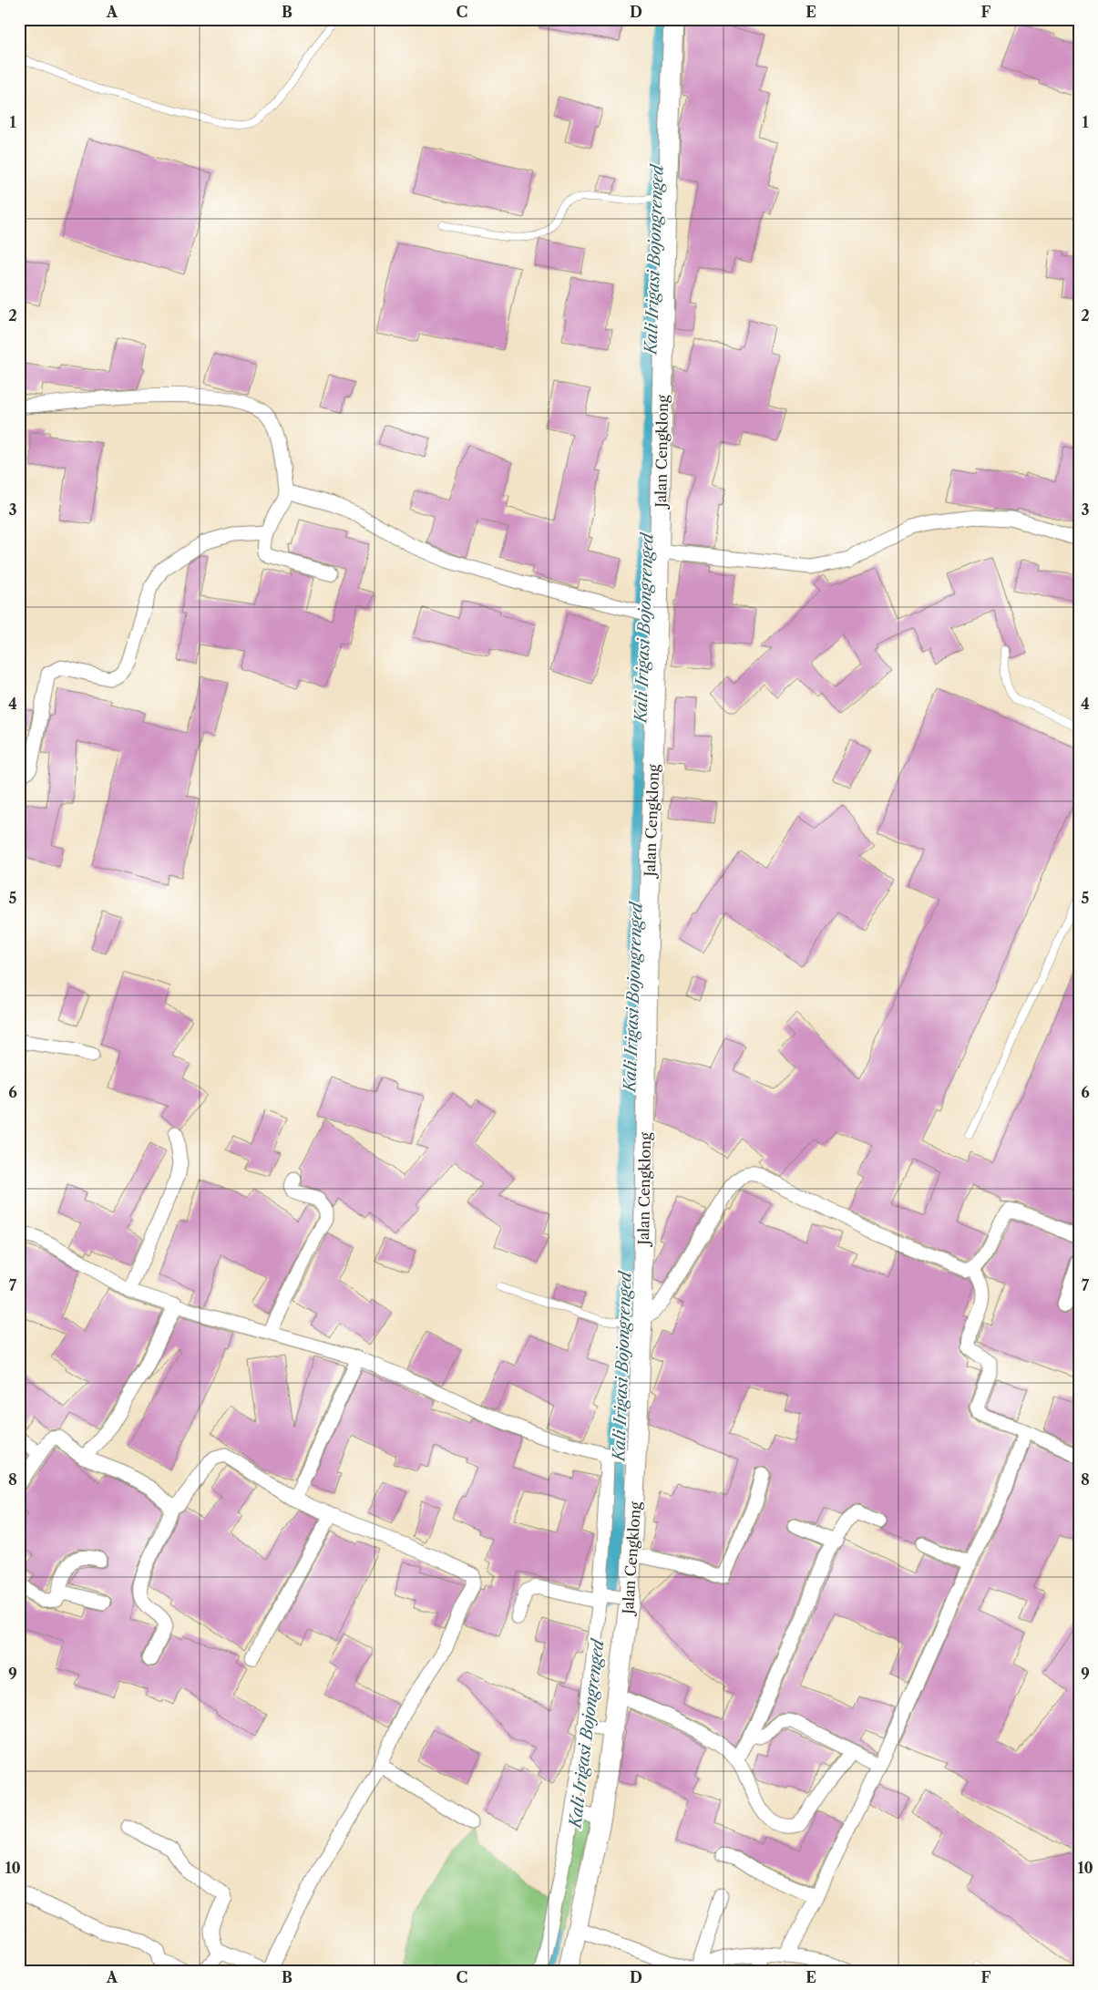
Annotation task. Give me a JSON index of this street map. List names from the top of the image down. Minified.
{"streets":{"main road":["Jalan Cengklong"]},"water":["Kali Irigasi Bojongrenged"],"grid":{"columns":["A","B","C","D","E","F"],"rows":["1","2","3","4","5","6","7","8","9","10"]}}
